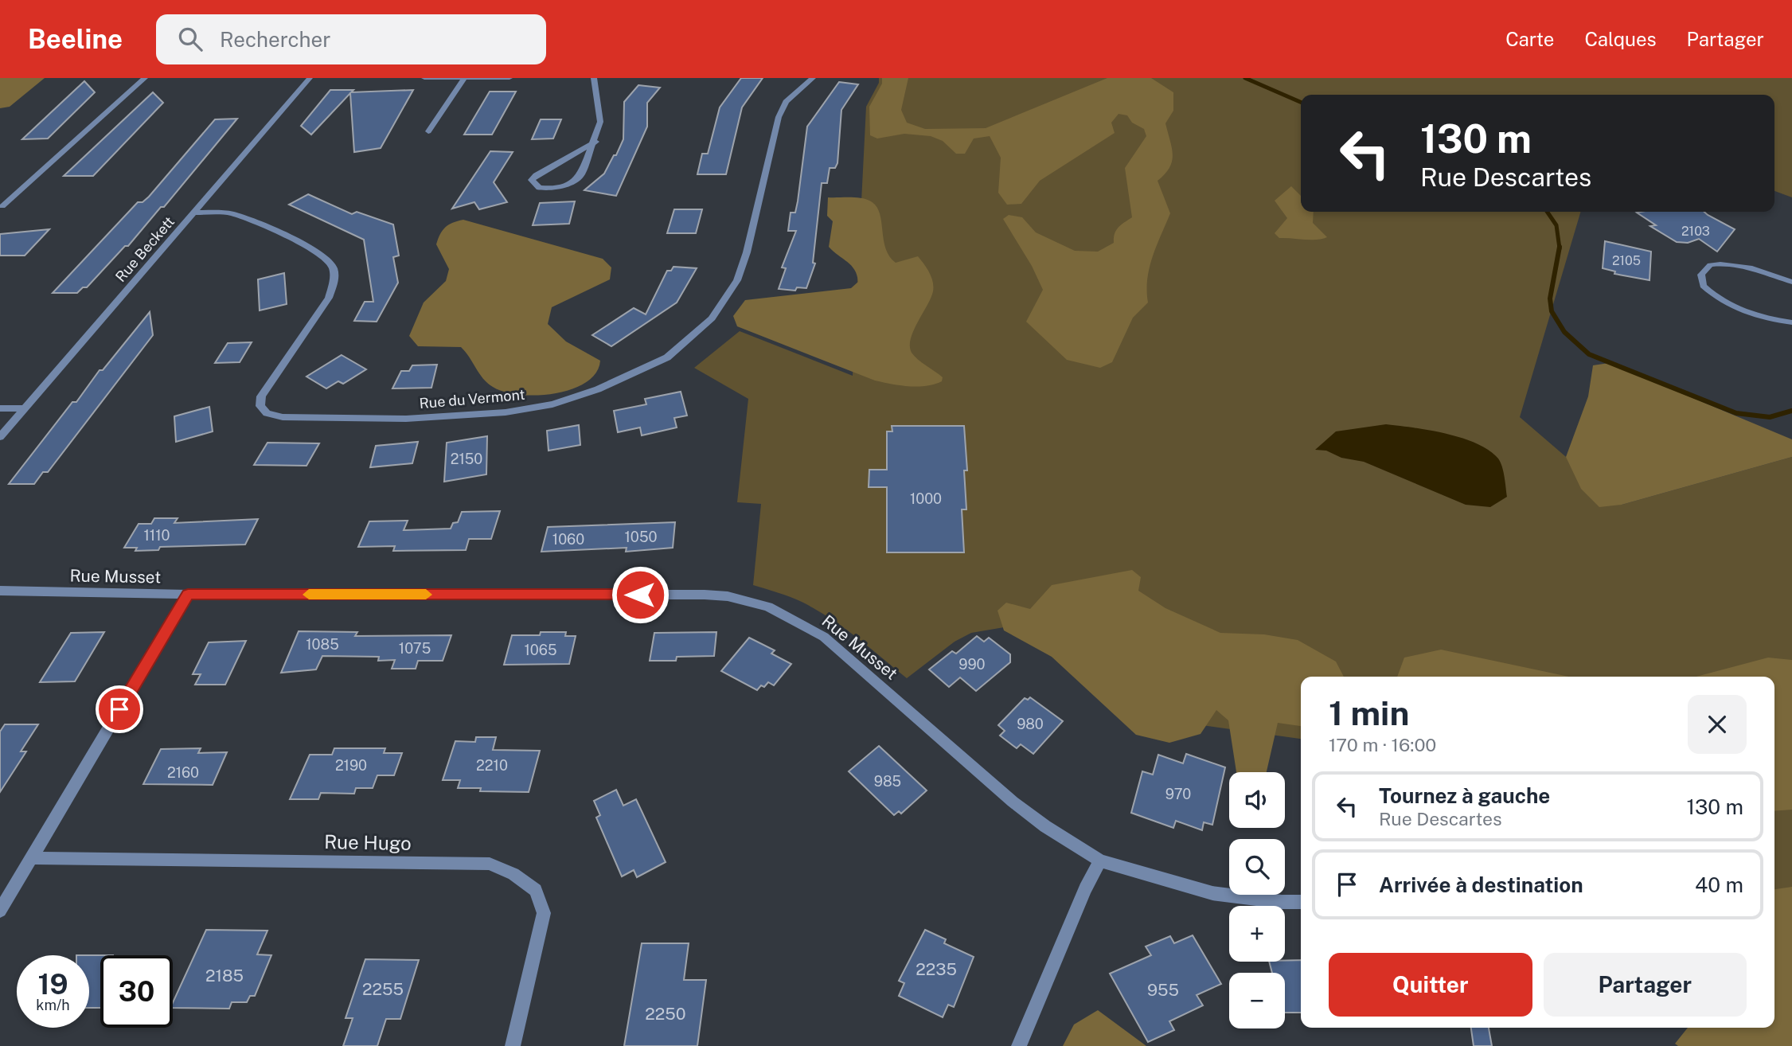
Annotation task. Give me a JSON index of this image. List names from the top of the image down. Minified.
{"streets":{"street":["Rue Beckett","Rue du Vermont","Rue Musset","Rue Hugo"]},"crossings":[["Rue Beckett","Rue du Vermont"]],"house_numbers":["2103","2105","2150","1000","1110","1050","1060","1085","1075","1065","990","980","2190","2210","2160","985","970","2235","2185","2255","955","2250"],"page":{"header":"Beeline","search":"Rechercher","nav":["Carte","Calques","Partager"],"turn":["130 m","Rue Descartes"],"heading":["1 min","170 m · 16:00"],"list":[{"name":"Tournez à gauche","note":"Rue Descartes","value":"130 m"},{"name":"Arrivée à destination","value":"40 m"}],"map_buttons":["+","−"],"buttons":["Quitter","Partager"],"speed":"19 km/h","limit":"30"}}
